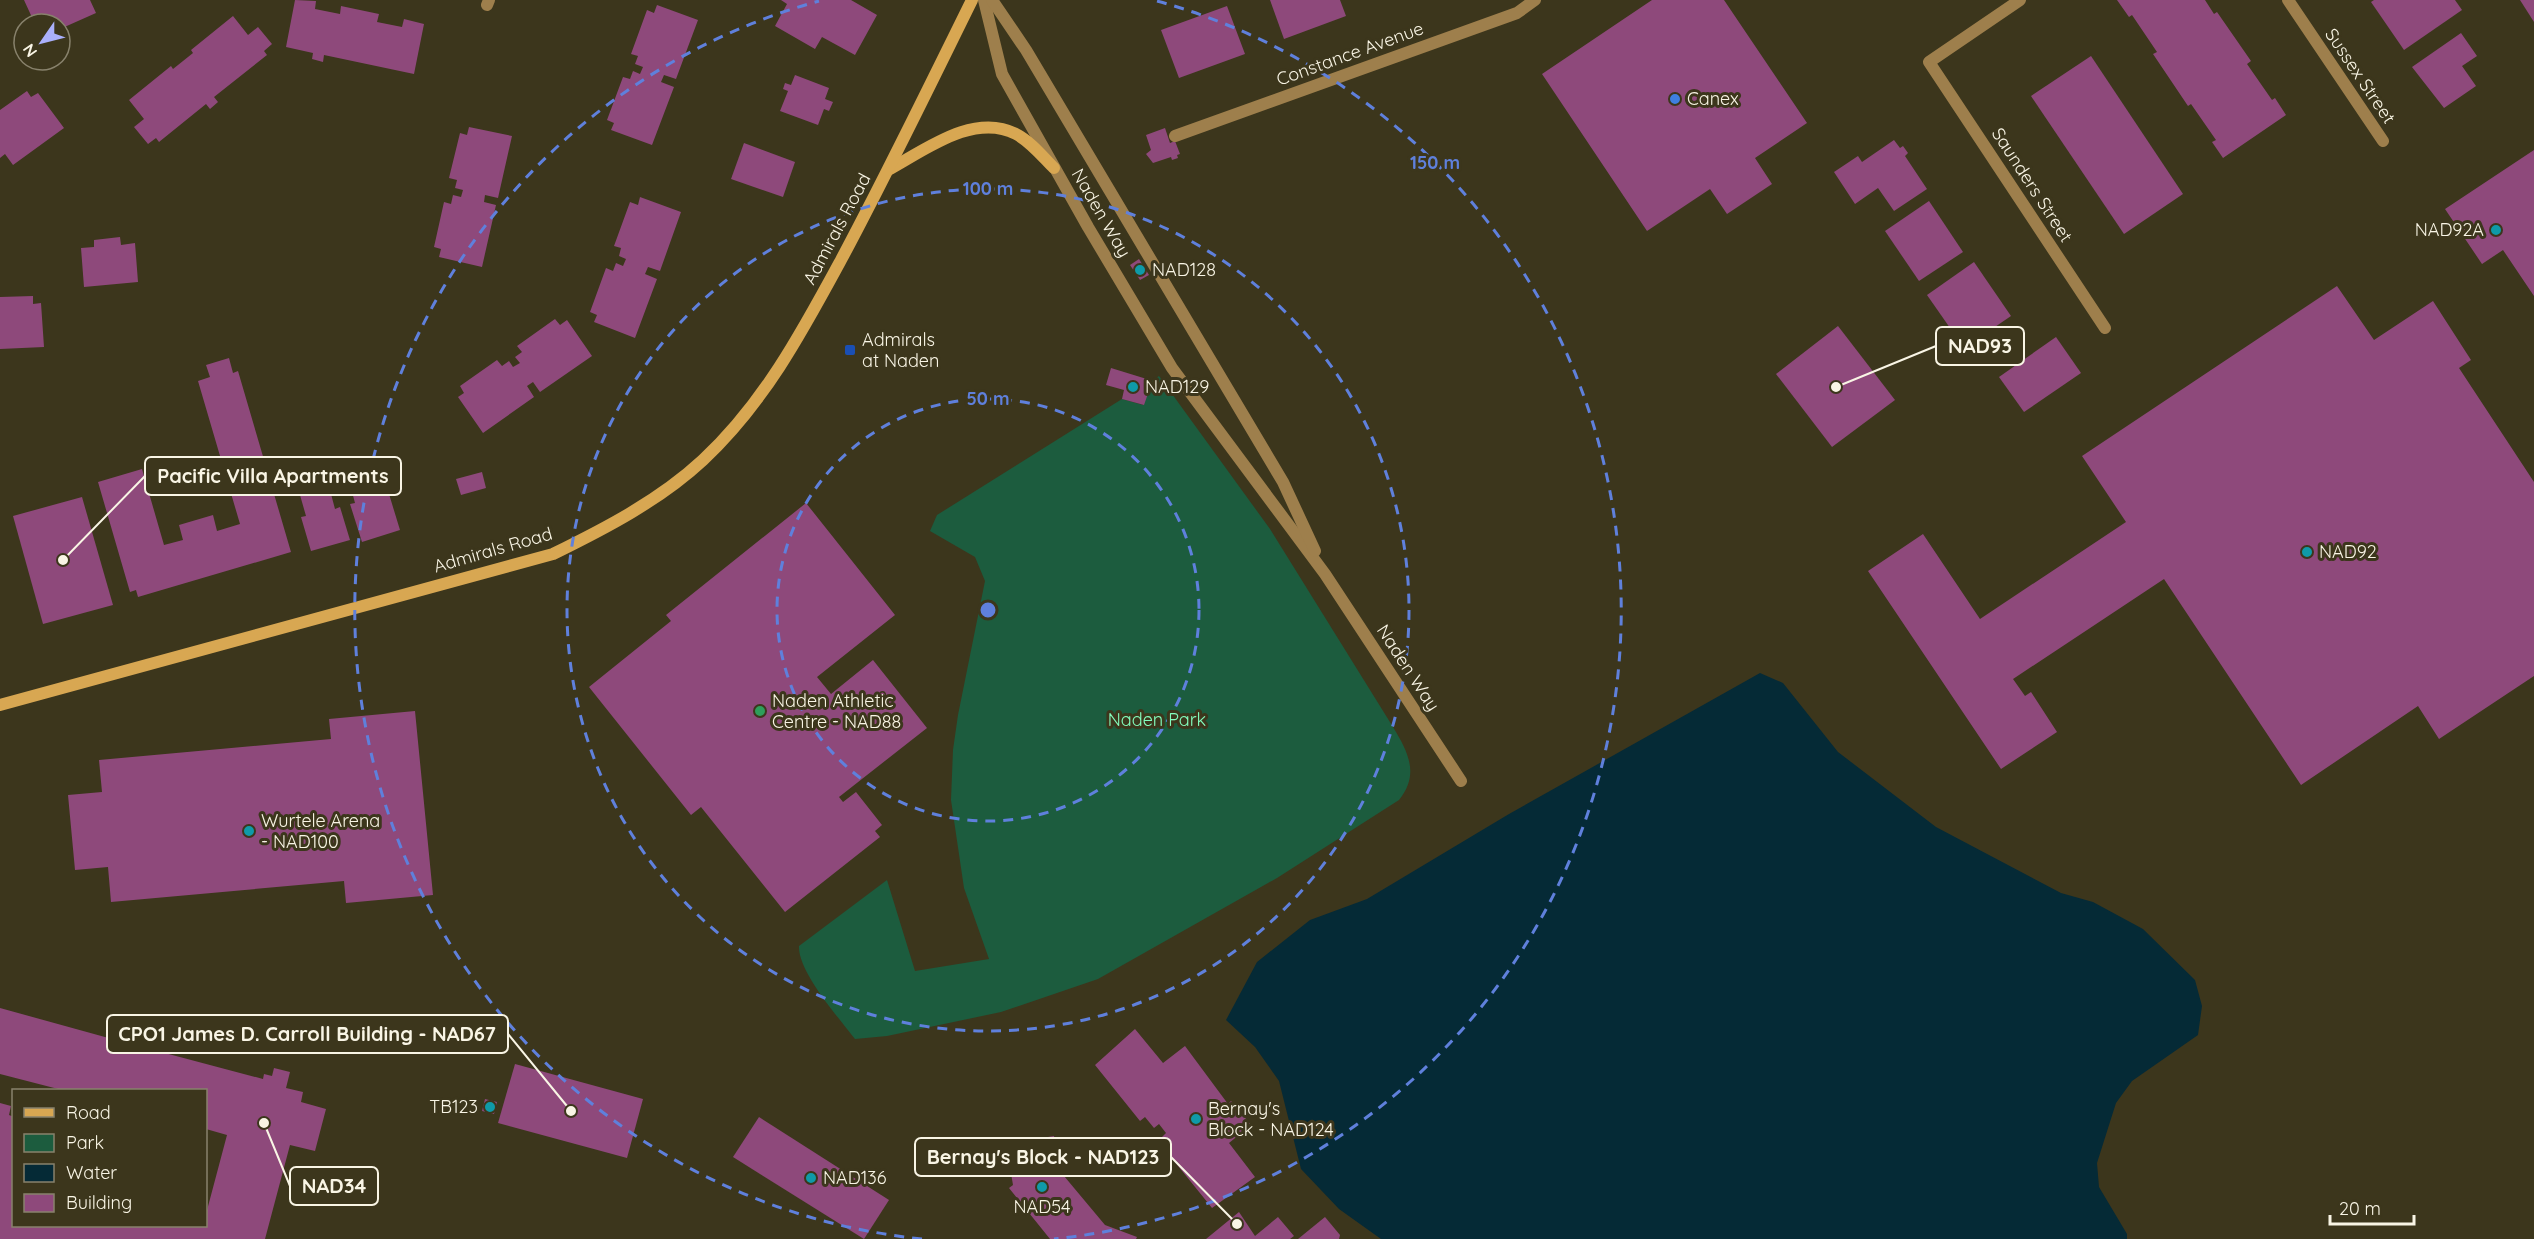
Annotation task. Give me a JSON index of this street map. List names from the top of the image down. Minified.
{"streets":{"main road":["Admirals Road"],"street":["Constance Avenue","Sussex Street","Saunders Street","Naden Way"]},"parks":["Naden Park"],"places":{"other":["Canex","NAD92A","NAD128","NAD129","NAD93","NAD92","Pacific Villa Apartments","Naden Athletic Centre - NAD88","Wurtele Arena - NAD100","TB123","CPO1 James D. Carroll Building - NAD67","Bernay's Block - NAD124","NAD34","NAD136","NAD54","Bernay's Block - NAD123"],"transit":["Admirals at Naden"]},"legend":["Road","Park","Water","Building"],"scale_bar":"20 m","north":"bottom left","rings":["150 m","100 m","50 m"]}
